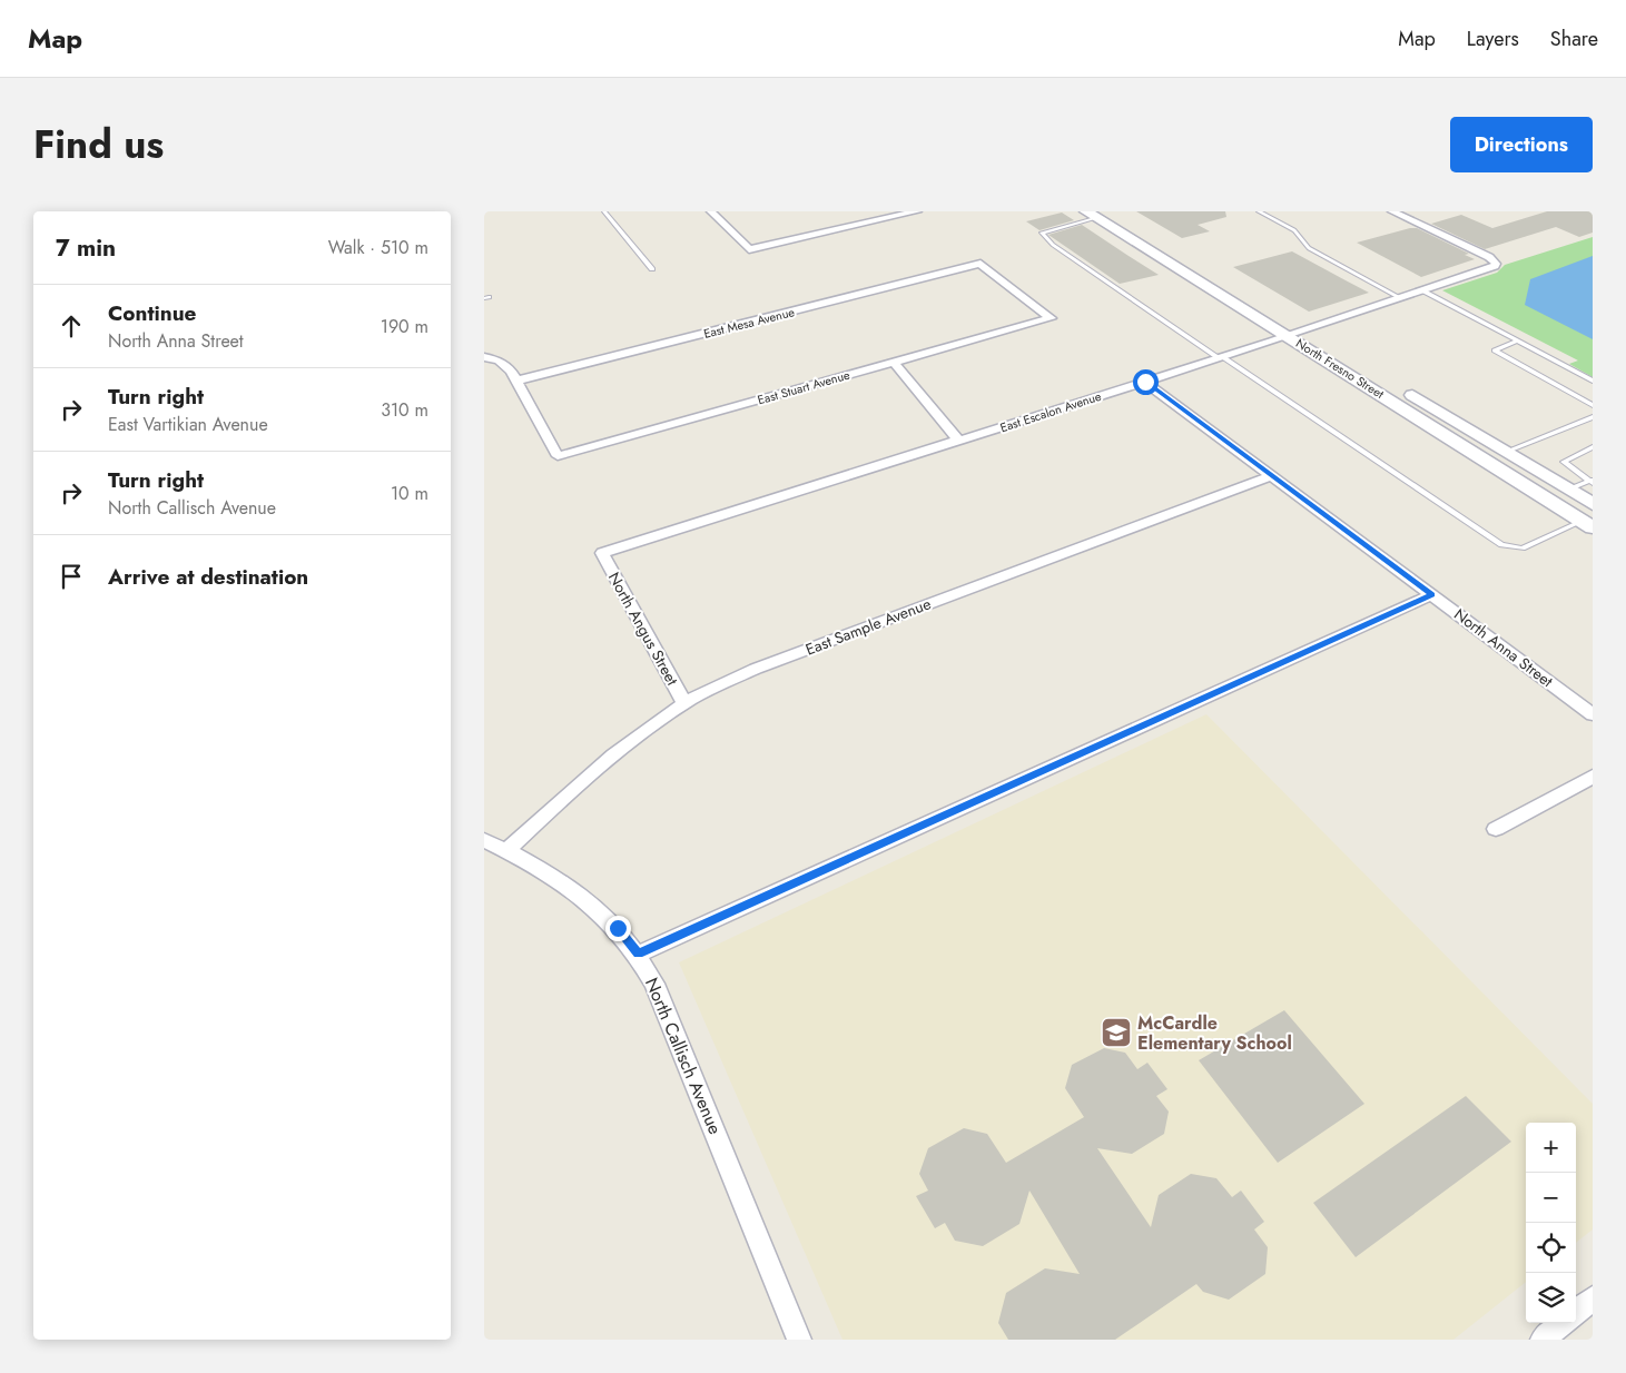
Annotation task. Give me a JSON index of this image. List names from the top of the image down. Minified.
{"streets":{"main road":["North Fresno Street"],"street":["East Mesa Avenue","East Stuart Avenue","East Escalon Avenue","East Sample Avenue","North Angus Street","North Anna Street","North Callisch Avenue"]},"crossings":[["East Mesa Avenue","East Stuart Avenue"],["North Fresno Street","East Escalon Avenue"],["East Escalon Avenue","North Angus Street"],["East Escalon Avenue","North Anna Street"],["East Sample Avenue","North Angus Street"],["East Sample Avenue","North Anna Street"],["East Sample Avenue","North Callisch Avenue"]],"places":{"school or university":["McCardle Elementary School"]},"page":{"header":"Map","nav":["Map","Layers","Share"],"title":"Find us","buttons":"Directions","heading":["7 min","Walk · 510 m"],"list":[["Continue","North Anna Street","190 m"],["Turn right","East Vartikian Avenue","310 m"],["Turn right","North Callisch Avenue","10 m"],"Arrive at destination"],"map_buttons":["+","−"]}}
